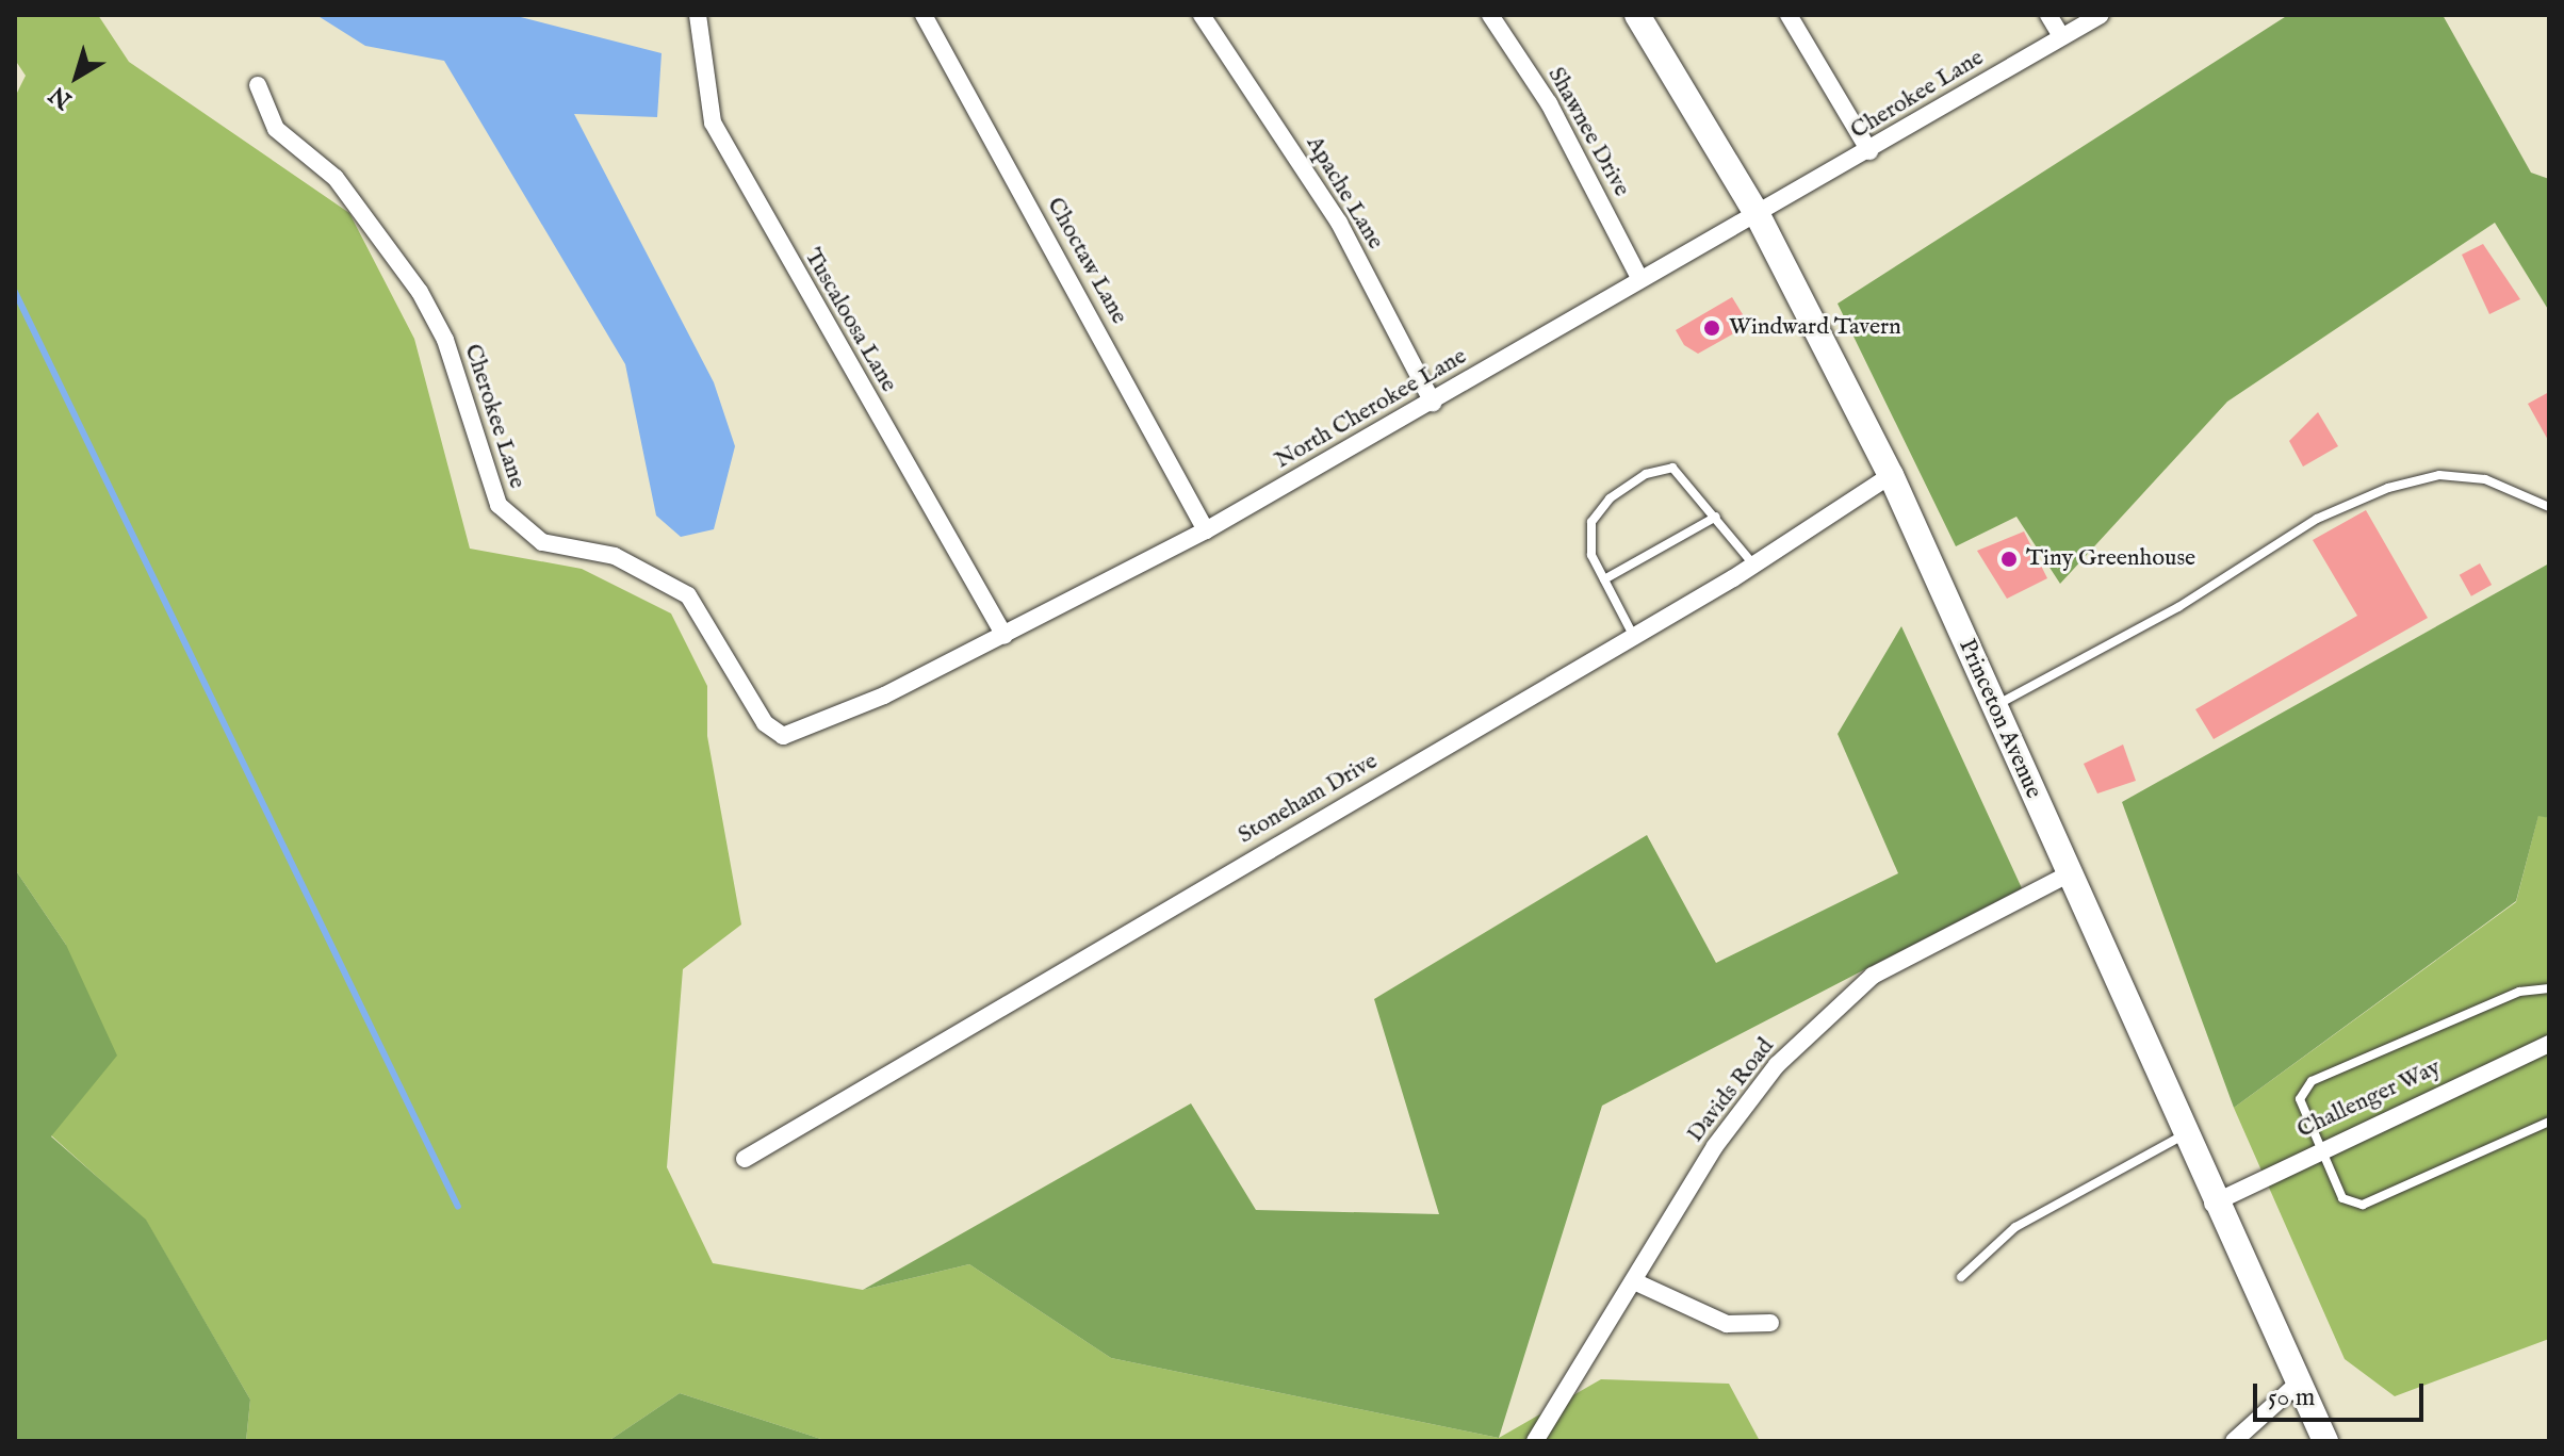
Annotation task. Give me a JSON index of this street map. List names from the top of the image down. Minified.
{"streets":{"main road":["Princeton Avenue"],"street":["Cherokee Lane","Shawnee Drive","Apache Lane","Choctaw Lane","Tuscaloosa Lane","North Cherokee Lane","Stoneham Drive","Davids Road","Challenger Way"]},"crossings":[["Cherokee Lane","Tuscaloosa Lane"],["Cherokee Lane","North Cherokee Lane"],["Cherokee Lane","Princeton Avenue"],["Shawnee Drive","North Cherokee Lane"],["Apache Lane","North Cherokee Lane"],["Choctaw Lane","North Cherokee Lane"],["Tuscaloosa Lane","North Cherokee Lane"],["North Cherokee Lane","Princeton Avenue"],["Princeton Avenue","Stoneham Drive"],["Princeton Avenue","Davids Road"],["Princeton Avenue","Challenger Way"]],"places":["Windward Tavern","Tiny Greenhouse"],"scale_bar":"50 m","north":"bottom left"}
